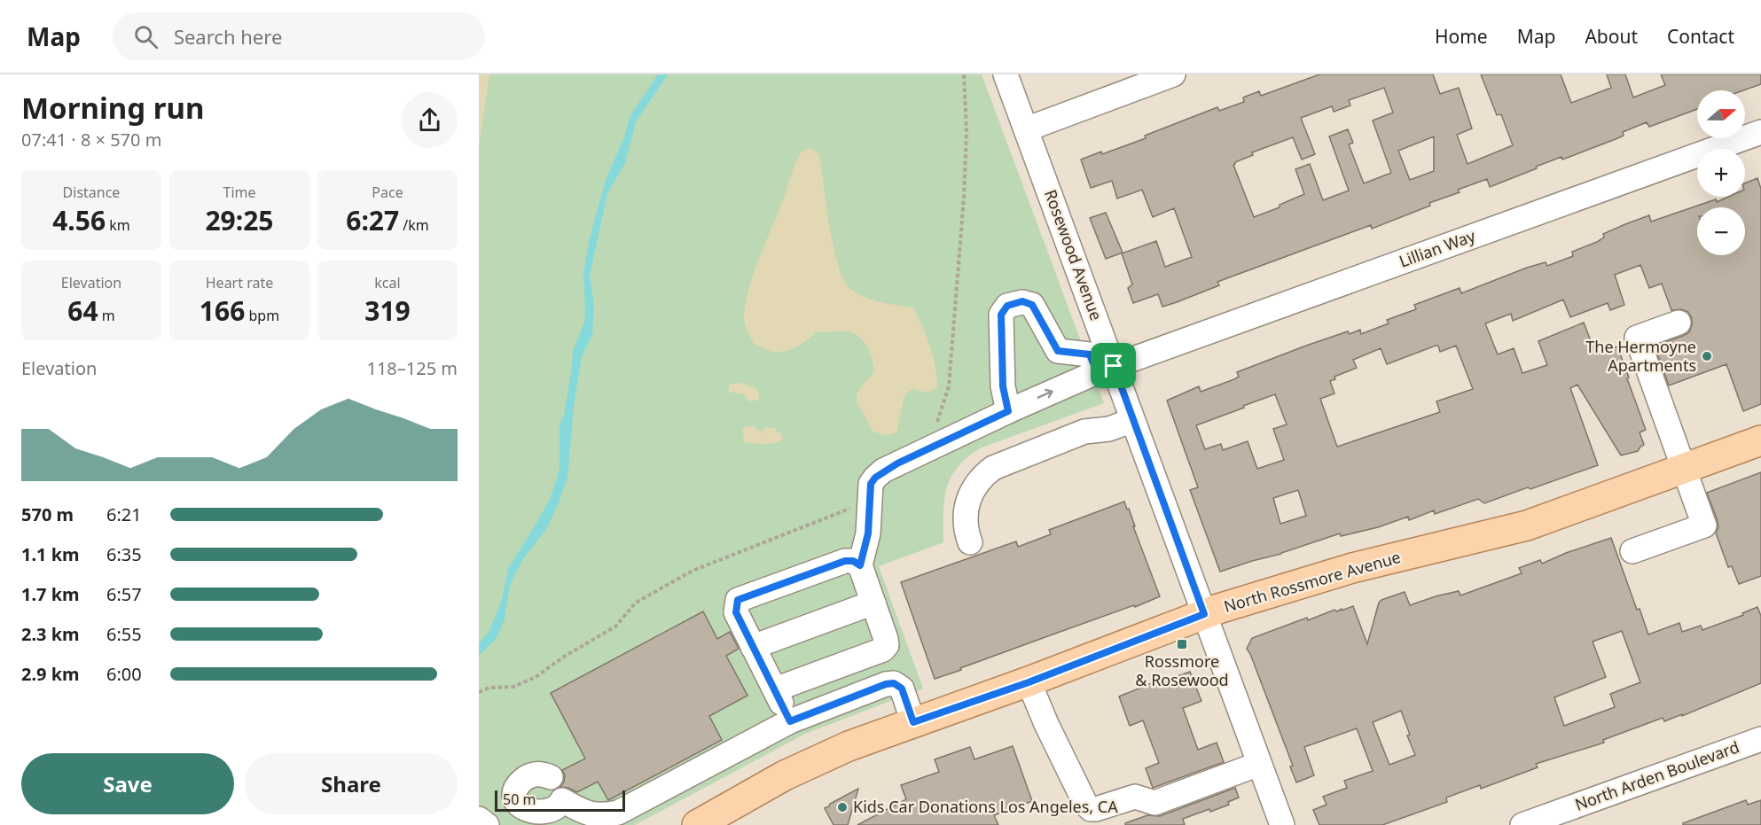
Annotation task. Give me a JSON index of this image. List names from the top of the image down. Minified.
{"streets":{"main road":["North Rossmore Avenue"],"street":["Lillian Way","Rosewood Avenue","North Arden Boulevard"]},"crossings":[["Lillian Way","Rosewood Avenue"],["Rosewood Avenue","North Rossmore Avenue"]],"places":{"other":["The Hermoyne Apartments","Kids Car Donations Los Angeles, CA"],"transit":["Rossmore & Rosewood"]},"scale_bar":"50 m","north":"right","page":{"header":"Map","search":"Search here","nav":["Home","Map","About","Contact"],"heading":["Morning run","07:41 · 8 × 570 m"],"map_buttons":["+","−"],"stats":[["Distance","4.56 km"],["Time","29:25"],["Pace","6:27 /km"],["Elevation","64 m"],["Heart rate","166 bpm"],["kcal","319"]],"chart":["Elevation","118–125 m"],"list":[{"name":"570 m","note":"6:21"},{"name":"1.1 km","note":"6:35"},{"name":"1.7 km","note":"6:57"},{"name":"2.3 km","note":"6:55"},{"name":"2.9 km","note":"6:00"}],"buttons":["Save","Share"],"scale":"50 m"}}
